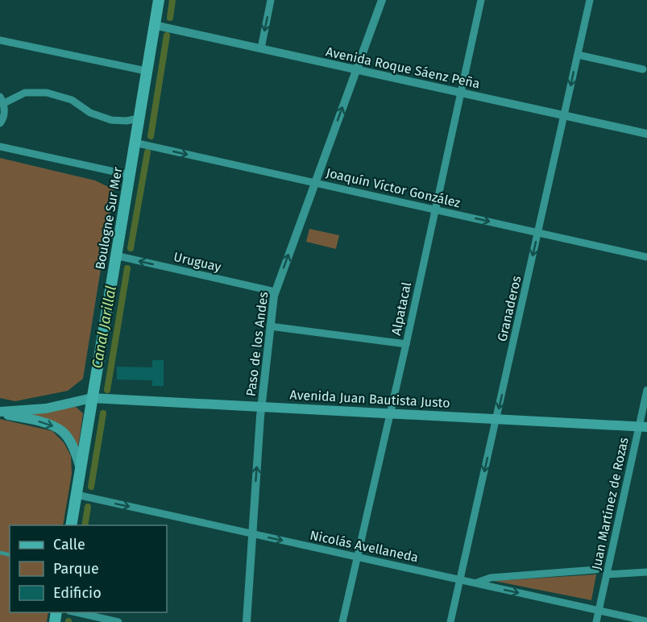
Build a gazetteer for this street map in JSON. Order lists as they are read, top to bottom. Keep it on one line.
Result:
{"streets":{"main road":["Boulogne Sur Mer","Avenida Juan Bautista Justo"],"street":["Avenida Roque Sáenz Peña","Joaquín Víctor González","Uruguay","Alpatacal","Granaderos","Paso de los Andes","Juan Martínez de Rozas","Nicolás Avellaneda"]},"crossings":[["Avenida Roque Sáenz Peña","Boulogne Sur Mer"],["Avenida Roque Sáenz Peña","Alpatacal"],["Avenida Roque Sáenz Peña","Granaderos"],["Avenida Roque Sáenz Peña","Paso de los Andes"],["Joaquín Víctor González","Boulogne Sur Mer"],["Joaquín Víctor González","Alpatacal"],["Joaquín Víctor González","Granaderos"],["Joaquín Víctor González","Paso de los Andes"],["Boulogne Sur Mer","Uruguay"],["Boulogne Sur Mer","Avenida Juan Bautista Justo"],["Boulogne Sur Mer","Nicolás Avellaneda"],["Uruguay","Paso de los Andes"],["Alpatacal","Avenida Juan Bautista Justo"],["Alpatacal","Nicolás Avellaneda"],["Granaderos","Avenida Juan Bautista Justo"],["Granaderos","Nicolás Avellaneda"],["Paso de los Andes","Avenida Juan Bautista Justo"],["Paso de los Andes","Nicolás Avellaneda"],["Avenida Juan Bautista Justo","Juan Martínez de Rozas"],["Juan Martínez de Rozas","Nicolás Avellaneda"]],"one_way":["Joaquín Víctor González","Uruguay","Granaderos","Paso de los Andes","Nicolás Avellaneda"],"water":["Canal Jarillal"],"legend":["Calle","Parque","Edificio"]}
